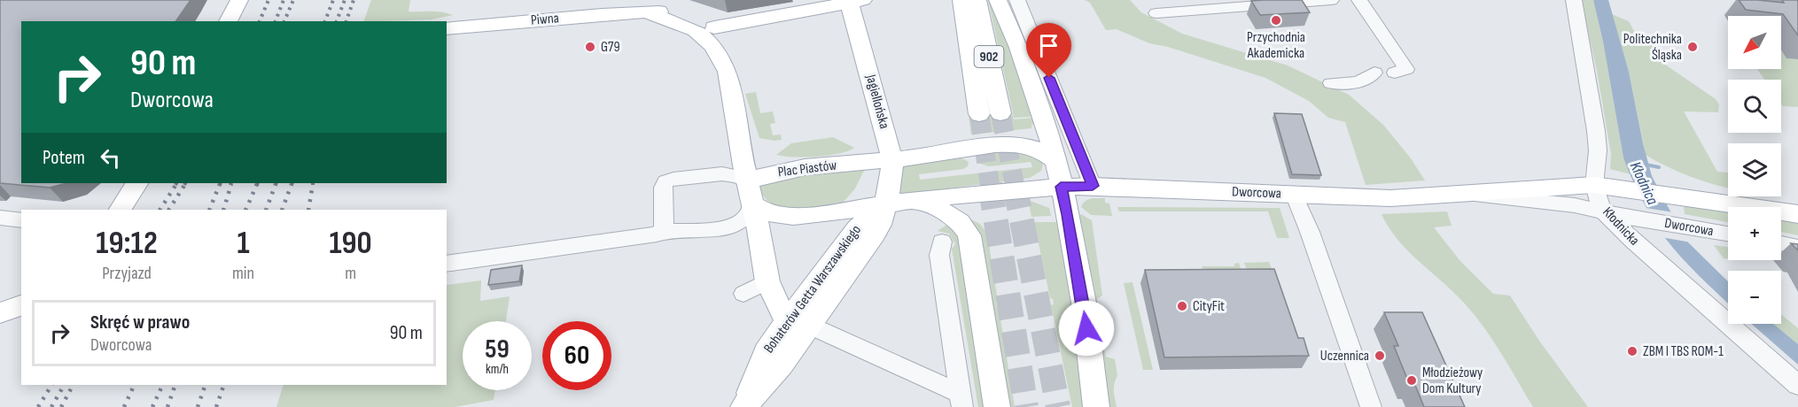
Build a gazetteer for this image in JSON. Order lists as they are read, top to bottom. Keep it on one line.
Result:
{"streets":{"main road":["Piwna","902","Jagiellońska","Plac Piastów","Dworcowa","Bohaterów Getta Warszawskiego"],"street":["Kłodnicka"]},"crossings":[["Piwna","Plac Piastów"],["Jagiellońska","Plac Piastów"],["Jagiellońska","Dworcowa"],["Jagiellońska","Bohaterów Getta Warszawskiego"],["Dworcowa","Kłodnicka"],["Dworcowa","Bohaterów Getta Warszawskiego"]],"water":["Kłodnica"],"places":["Przychodnia Akademicka","G79","Politechnika Śląska","CityFit","ZBM I TBS ROM-1","Uczennica","Młodzieżowy Dom Kultury"],"north":"bottom left","page":{"map_buttons":["+","−"],"turn":["90 m","Dworcowa"],"then":"Potem","eta":["19:12","Przyjazd","1","min","190","m"],"list":[{"name":"Skręć w prawo","note":"Dworcowa","value":"90 m"}],"speed":"59 km/h","limit":"60"}}
